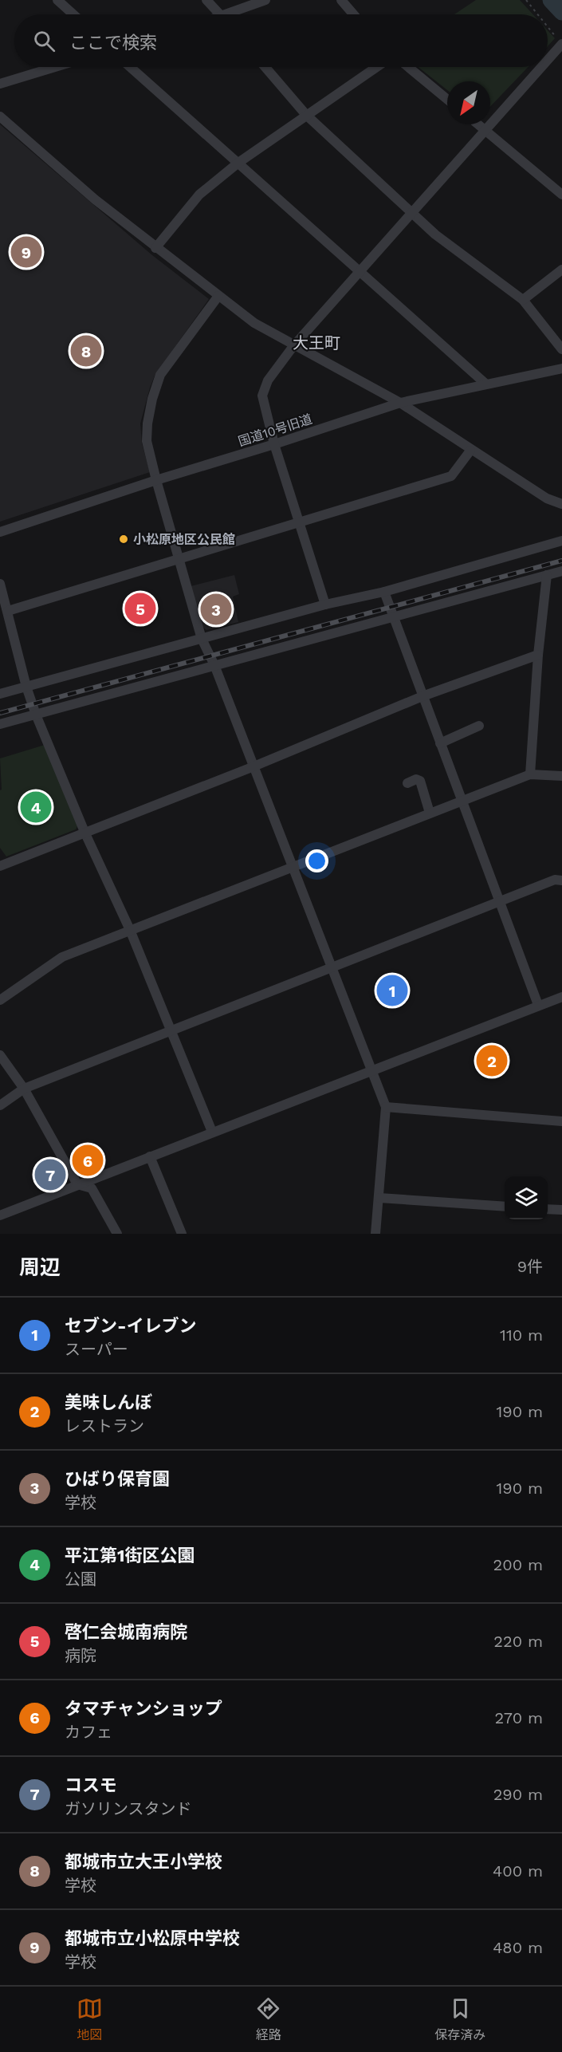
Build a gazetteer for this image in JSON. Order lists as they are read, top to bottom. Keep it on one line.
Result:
{"streets":{"street":["国道10号旧道"]},"districts":["大王町"],"places":["小松原地区公民館"],"north":"bottom left","page":{"search":"ここで検索","pins":["9","8","5","3","4","1","2","6","7"],"heading":["周辺","9件"],"list":[{"mark":"1","name":"セブン-イレブン","note":"スーパー","value":"110 m"},{"mark":"2","name":"美味しんぼ","note":"レストラン","value":"190 m"},{"mark":"3","name":"ひばり保育園","note":"学校","value":"190 m"},{"mark":"4","name":"平江第1街区公園","note":"公園","value":"200 m"},{"mark":"5","name":"啓仁会城南病院","note":"病院","value":"220 m"},{"mark":"6","name":"タマチャンショップ","note":"カフェ","value":"270 m"},{"mark":"7","name":"コスモ","note":"ガソリンスタンド","value":"290 m"},{"mark":"8","name":"都城市立大王小学校","note":"学校","value":"400 m"},{"mark":"9","name":"都城市立小松原中学校","note":"学校","value":"480 m"}],"nav":["地図","経路","保存済み"]}}
